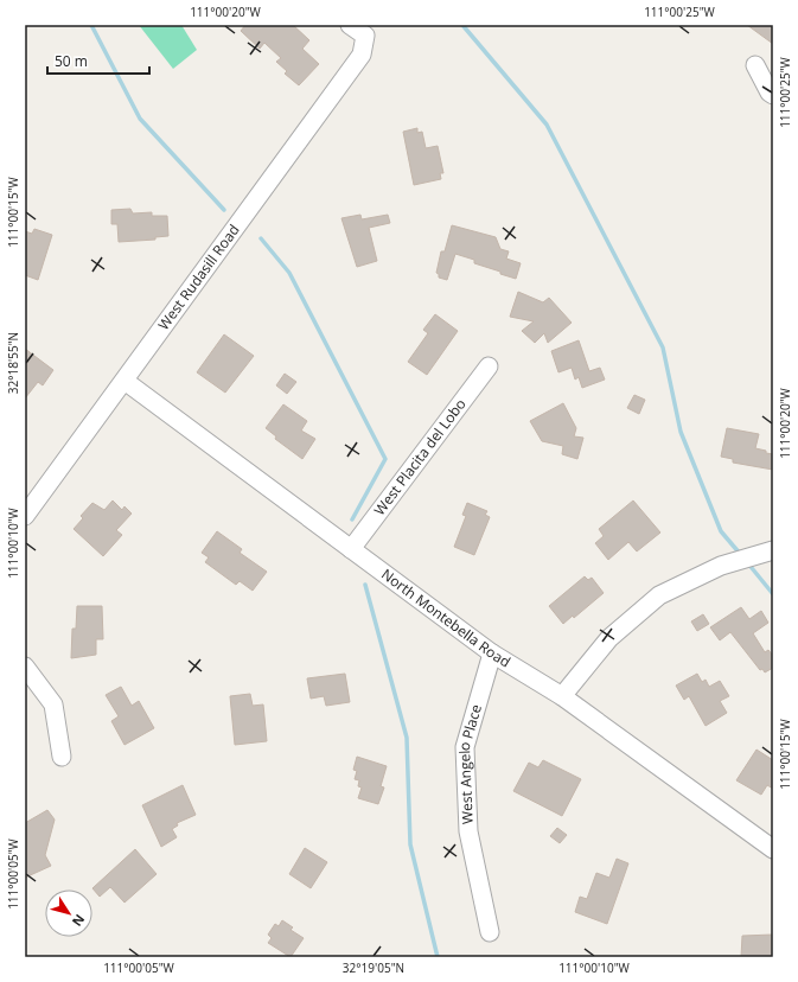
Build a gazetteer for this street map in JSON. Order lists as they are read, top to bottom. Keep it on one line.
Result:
{"streets":{"street":["West Rudasill Road","West Placita del Lobo","North Montebella Road","West Angelo Place"]},"crossings":[["West Rudasill Road","North Montebella Road"],["West Placita del Lobo","North Montebella Road"],["North Montebella Road","West Angelo Place"]],"scale_bar":"50 m","north":"bottom right","coordinates":["111°00'20\"W","111°00'25\"W","111°00'15\"W","32°18'55\"N","111°00'10\"W","111°00'05\"W","32°19'05\"N"]}
